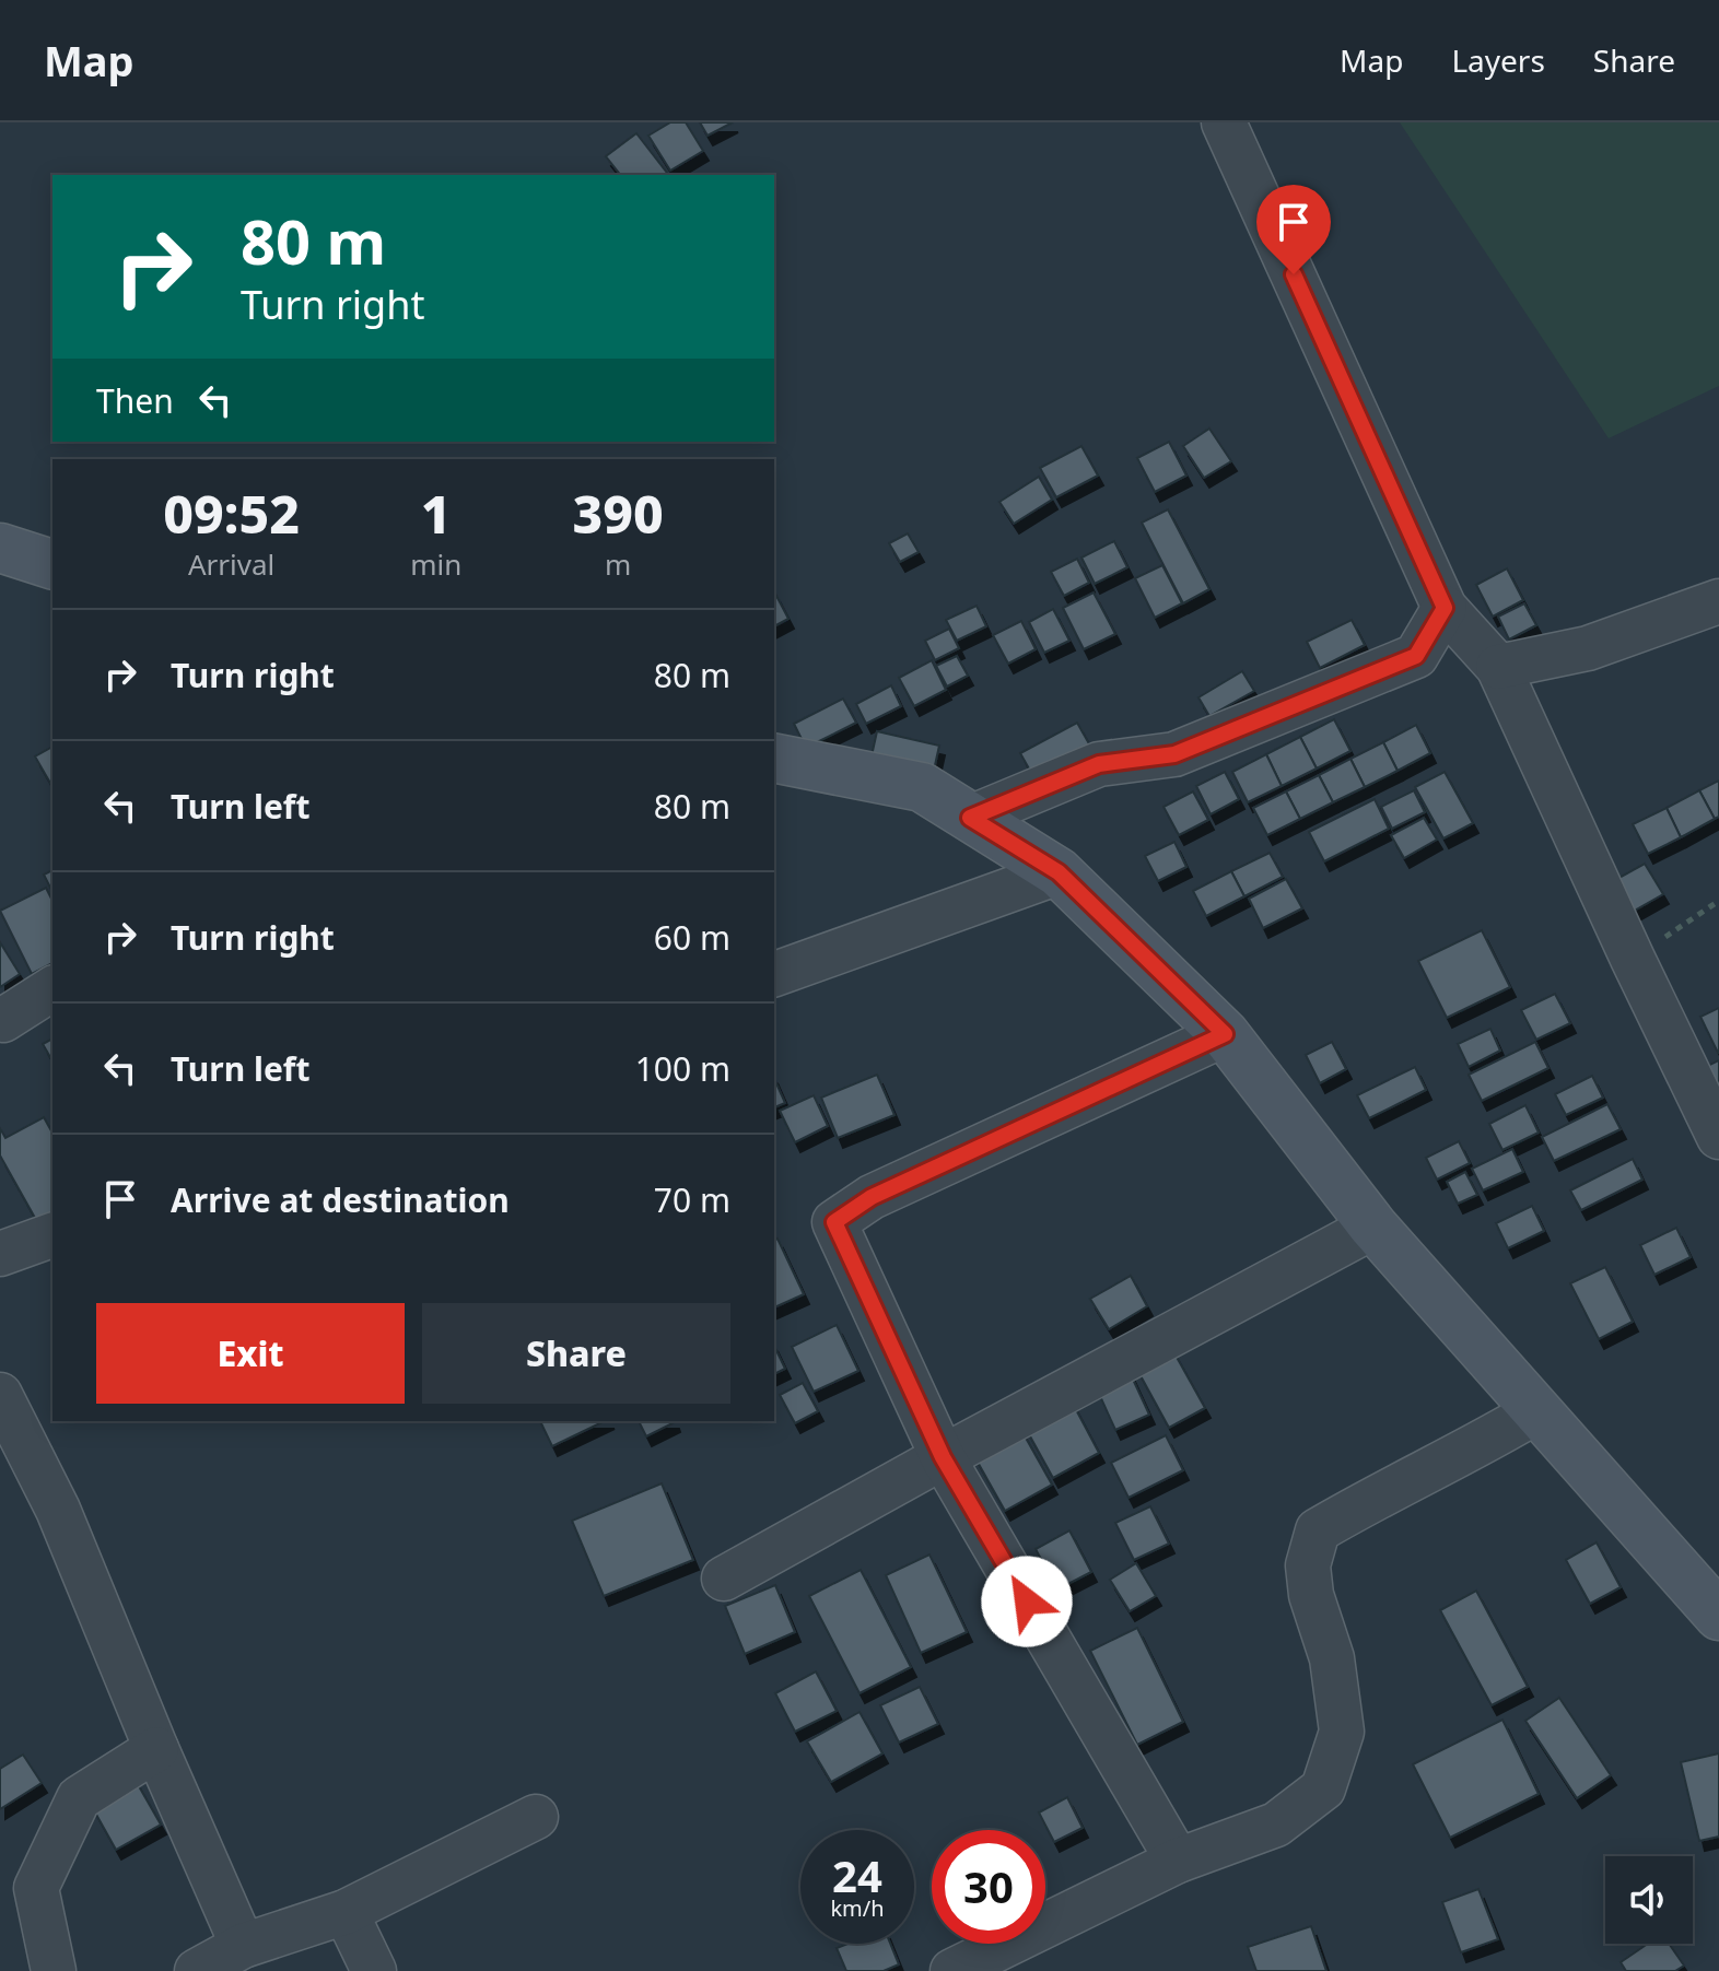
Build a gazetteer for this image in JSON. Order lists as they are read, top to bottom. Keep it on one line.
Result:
{"page":{"header":"Map","nav":["Map","Layers","Share"],"turn":["80 m","Turn right"],"then":"Then","eta":["09:52","Arrival","1","min","390","m"],"list":[{"name":"Turn right","value":"80 m"},{"name":"Turn left","value":"80 m"},{"name":"Turn right","value":"60 m"},{"name":"Turn left","value":"100 m"},{"name":"Arrive at destination","value":"70 m"}],"buttons":["Exit","Share"],"speed":"24 km/h","limit":"30"}}
